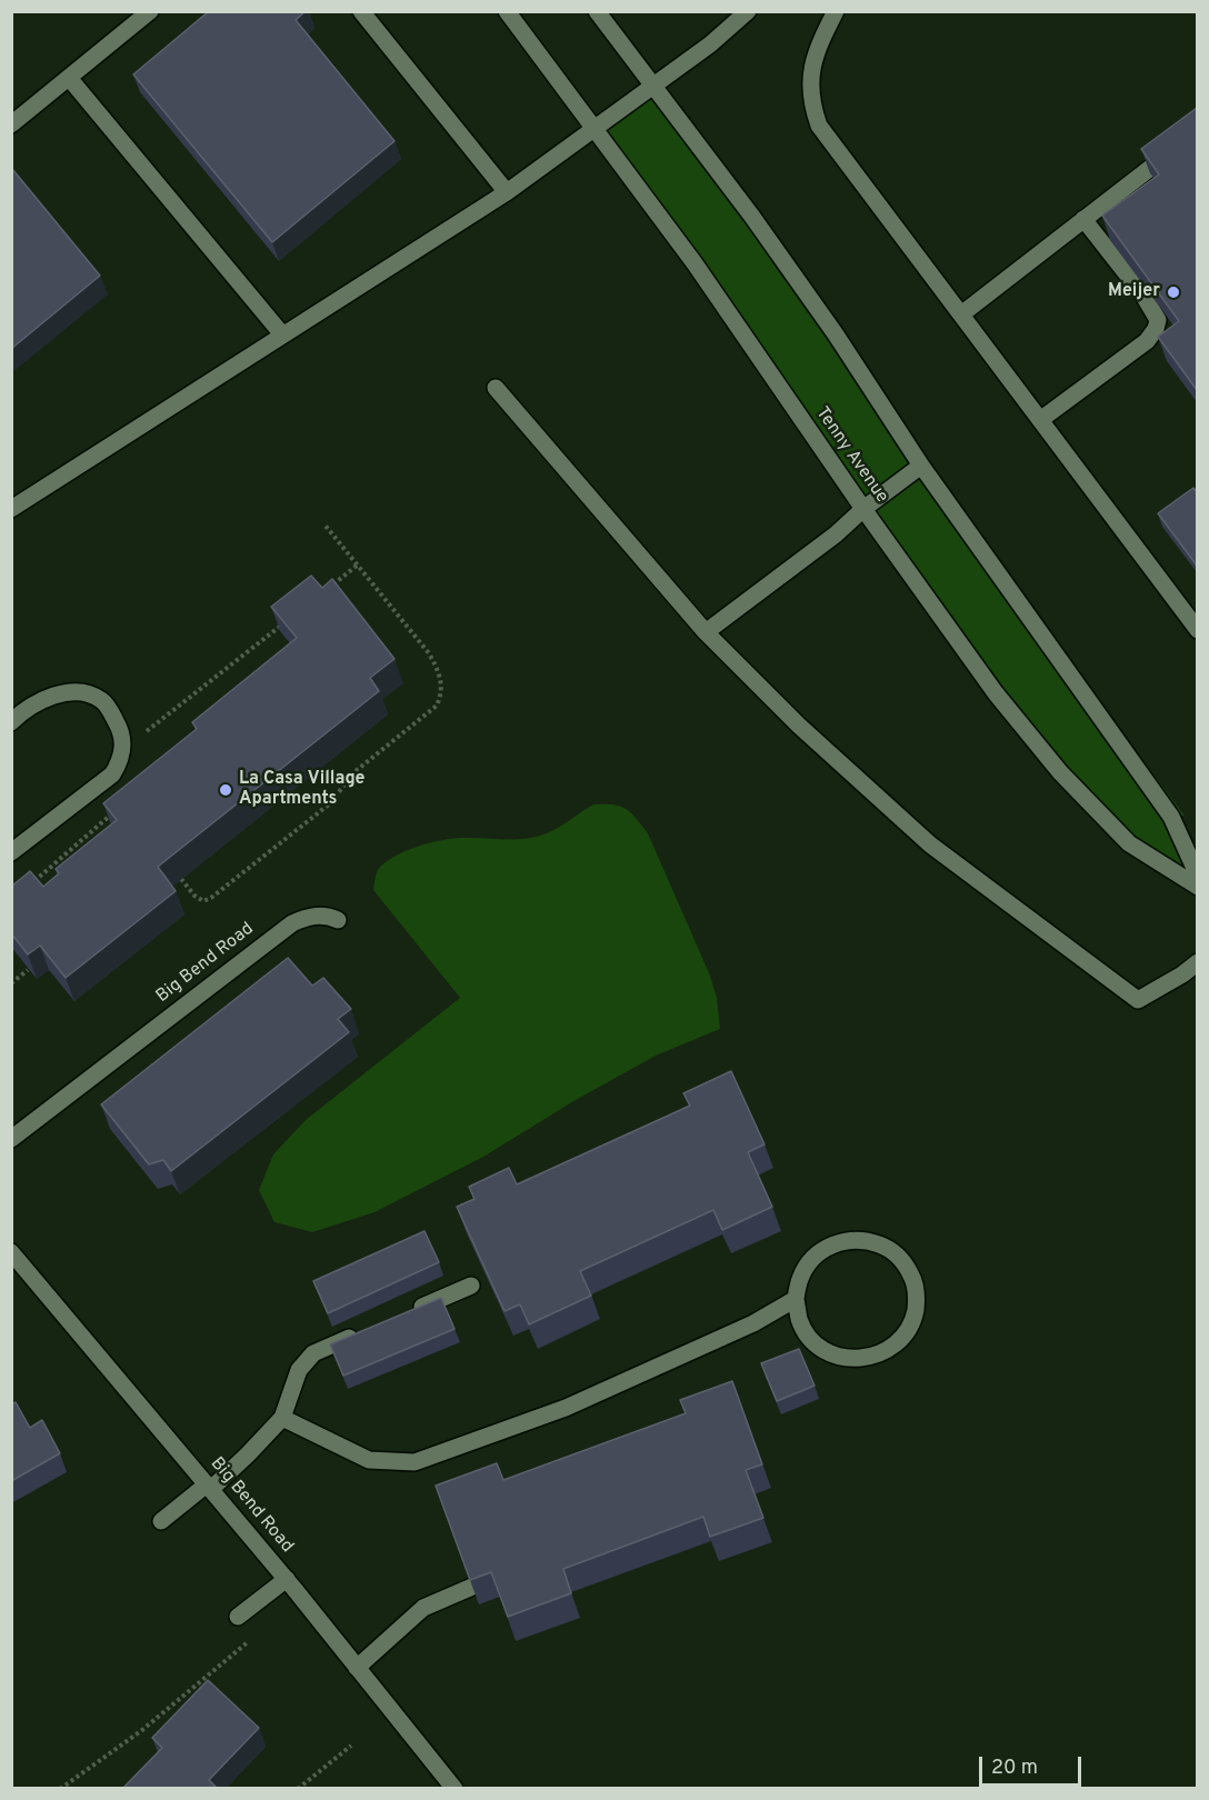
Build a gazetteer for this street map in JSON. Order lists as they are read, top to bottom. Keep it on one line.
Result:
{"streets":{"street":["Tenny Avenue","Big Bend Road"]},"places":["Meijer","La Casa Village Apartments"],"scale_bar":"20 m"}
